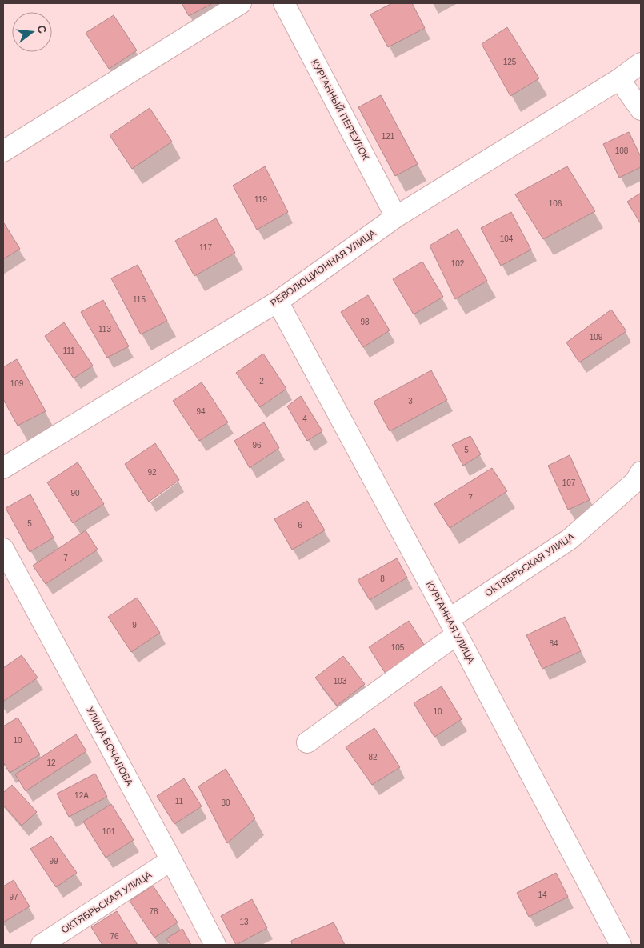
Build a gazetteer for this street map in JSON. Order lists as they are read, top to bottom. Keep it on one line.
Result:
{"streets":{"street":["КУРГАННЫЙ ПЕРЕУЛОК","РЕВОЛЮЦИОННАЯ УЛИЦА","ОКТЯБРЬСКАЯ УЛИЦА","КУРГАННАЯ УЛИЦА","УЛИЦА БОЧАЛОВА"]},"crossings":[["КУРГАННЫЙ ПЕРЕУЛОК","РЕВОЛЮЦИОННАЯ УЛИЦА"],["РЕВОЛЮЦИОННАЯ УЛИЦА","КУРГАННАЯ УЛИЦА"],["ОКТЯБРЬСКАЯ УЛИЦА","КУРГАННАЯ УЛИЦА"],["ОКТЯБРЬСКАЯ УЛИЦА","УЛИЦА БОЧАЛОВА"]],"house_numbers":["125","121","108","119","106","104","117","102","115","98","113","109","111","2","109","3","94","4","96","5","92","107","90","7","5","6","7","8","9","84","105","103","10","10","82","12","12А","11","80","101","99","14","97","78","13","76"],"north":"right"}
